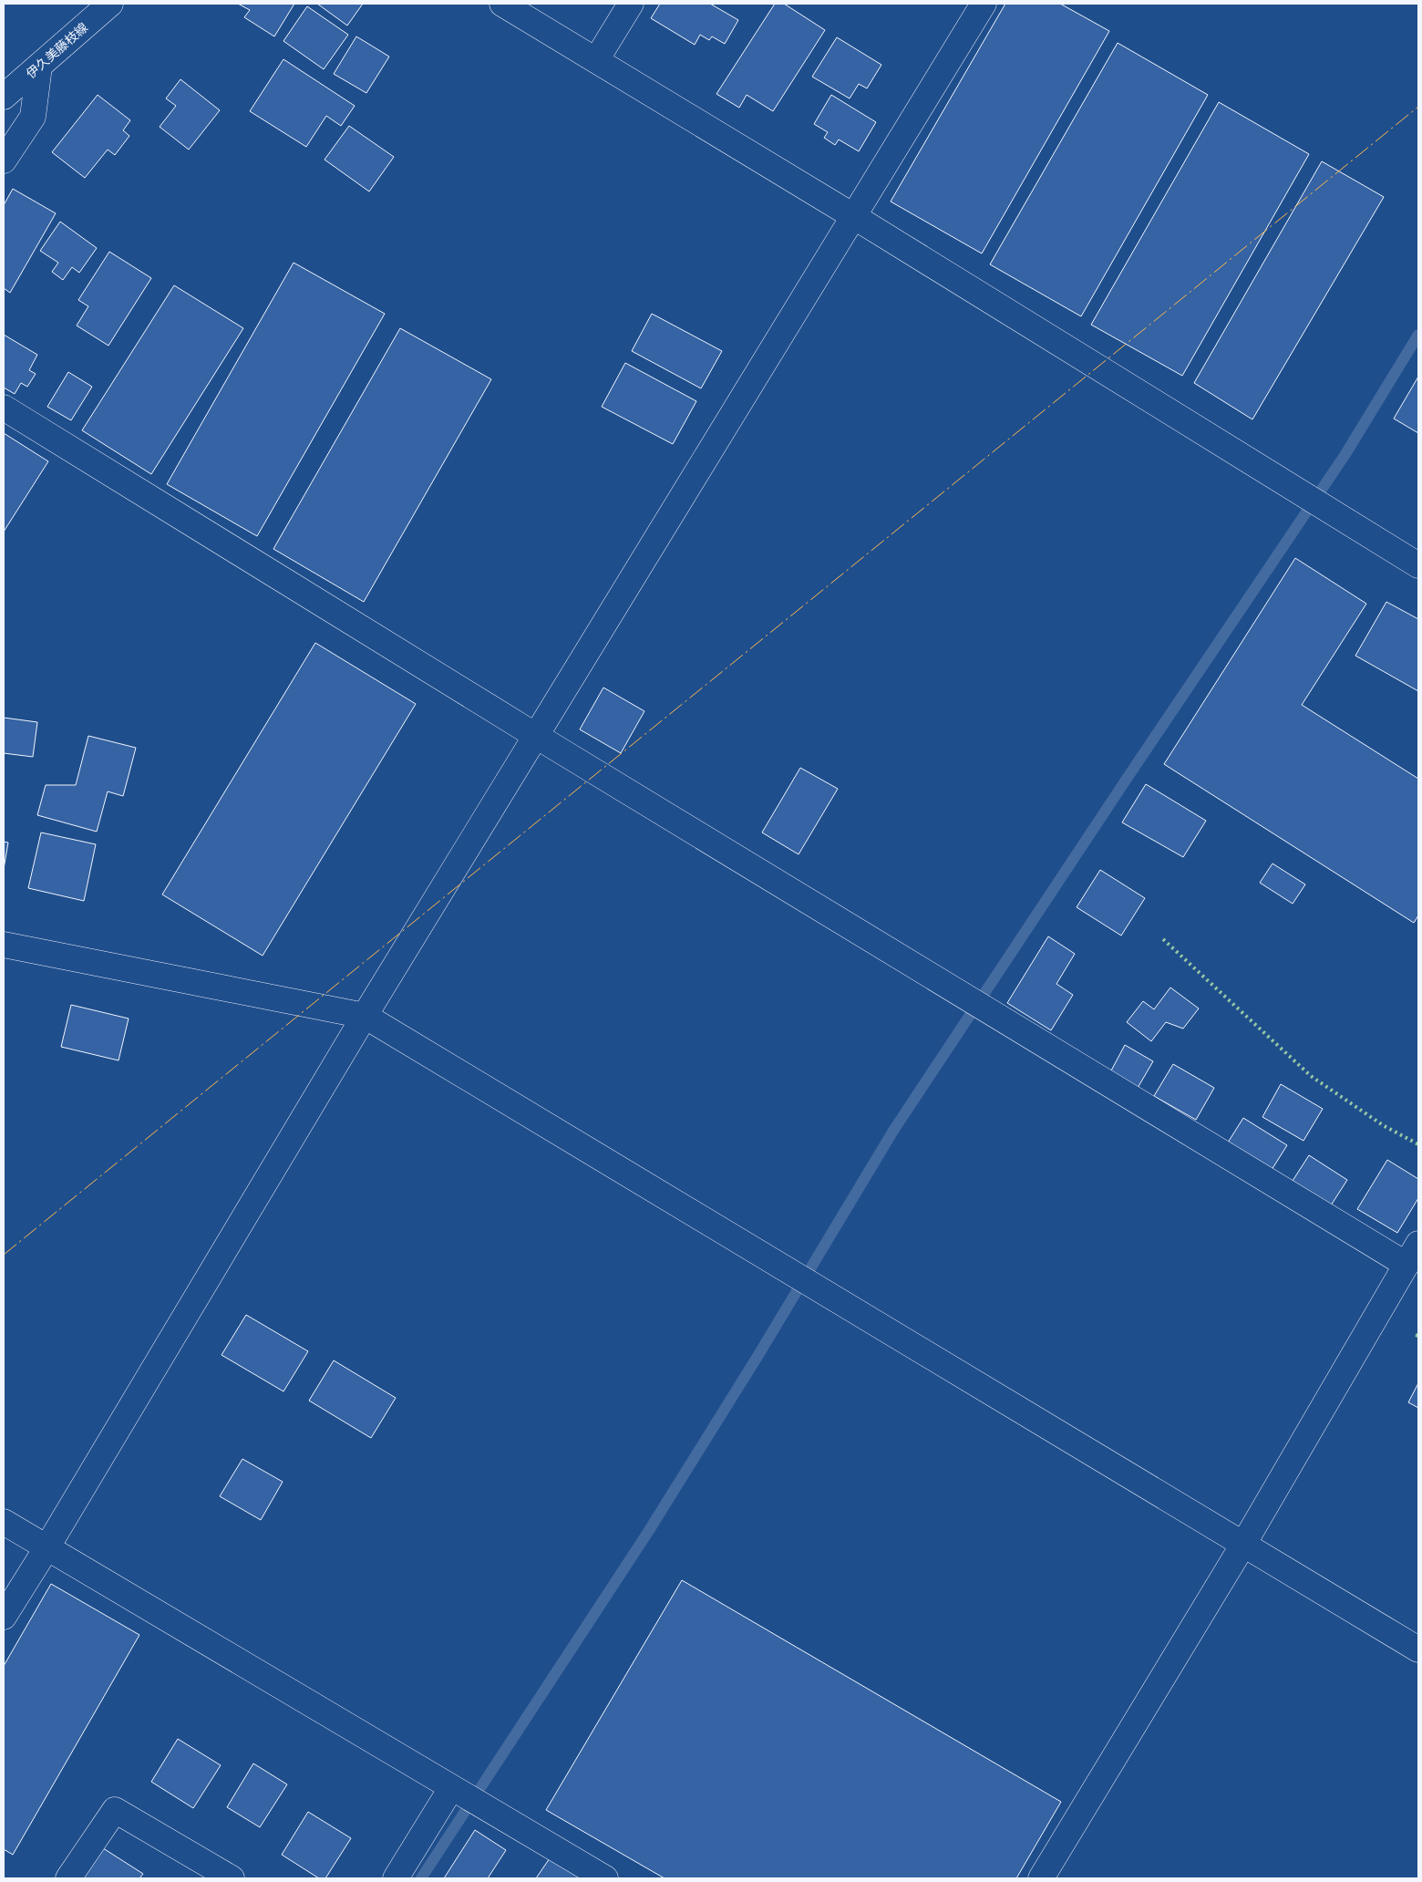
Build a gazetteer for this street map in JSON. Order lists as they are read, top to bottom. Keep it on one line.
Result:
{"streets":{"street":["伊久美藤枝線"]}}
